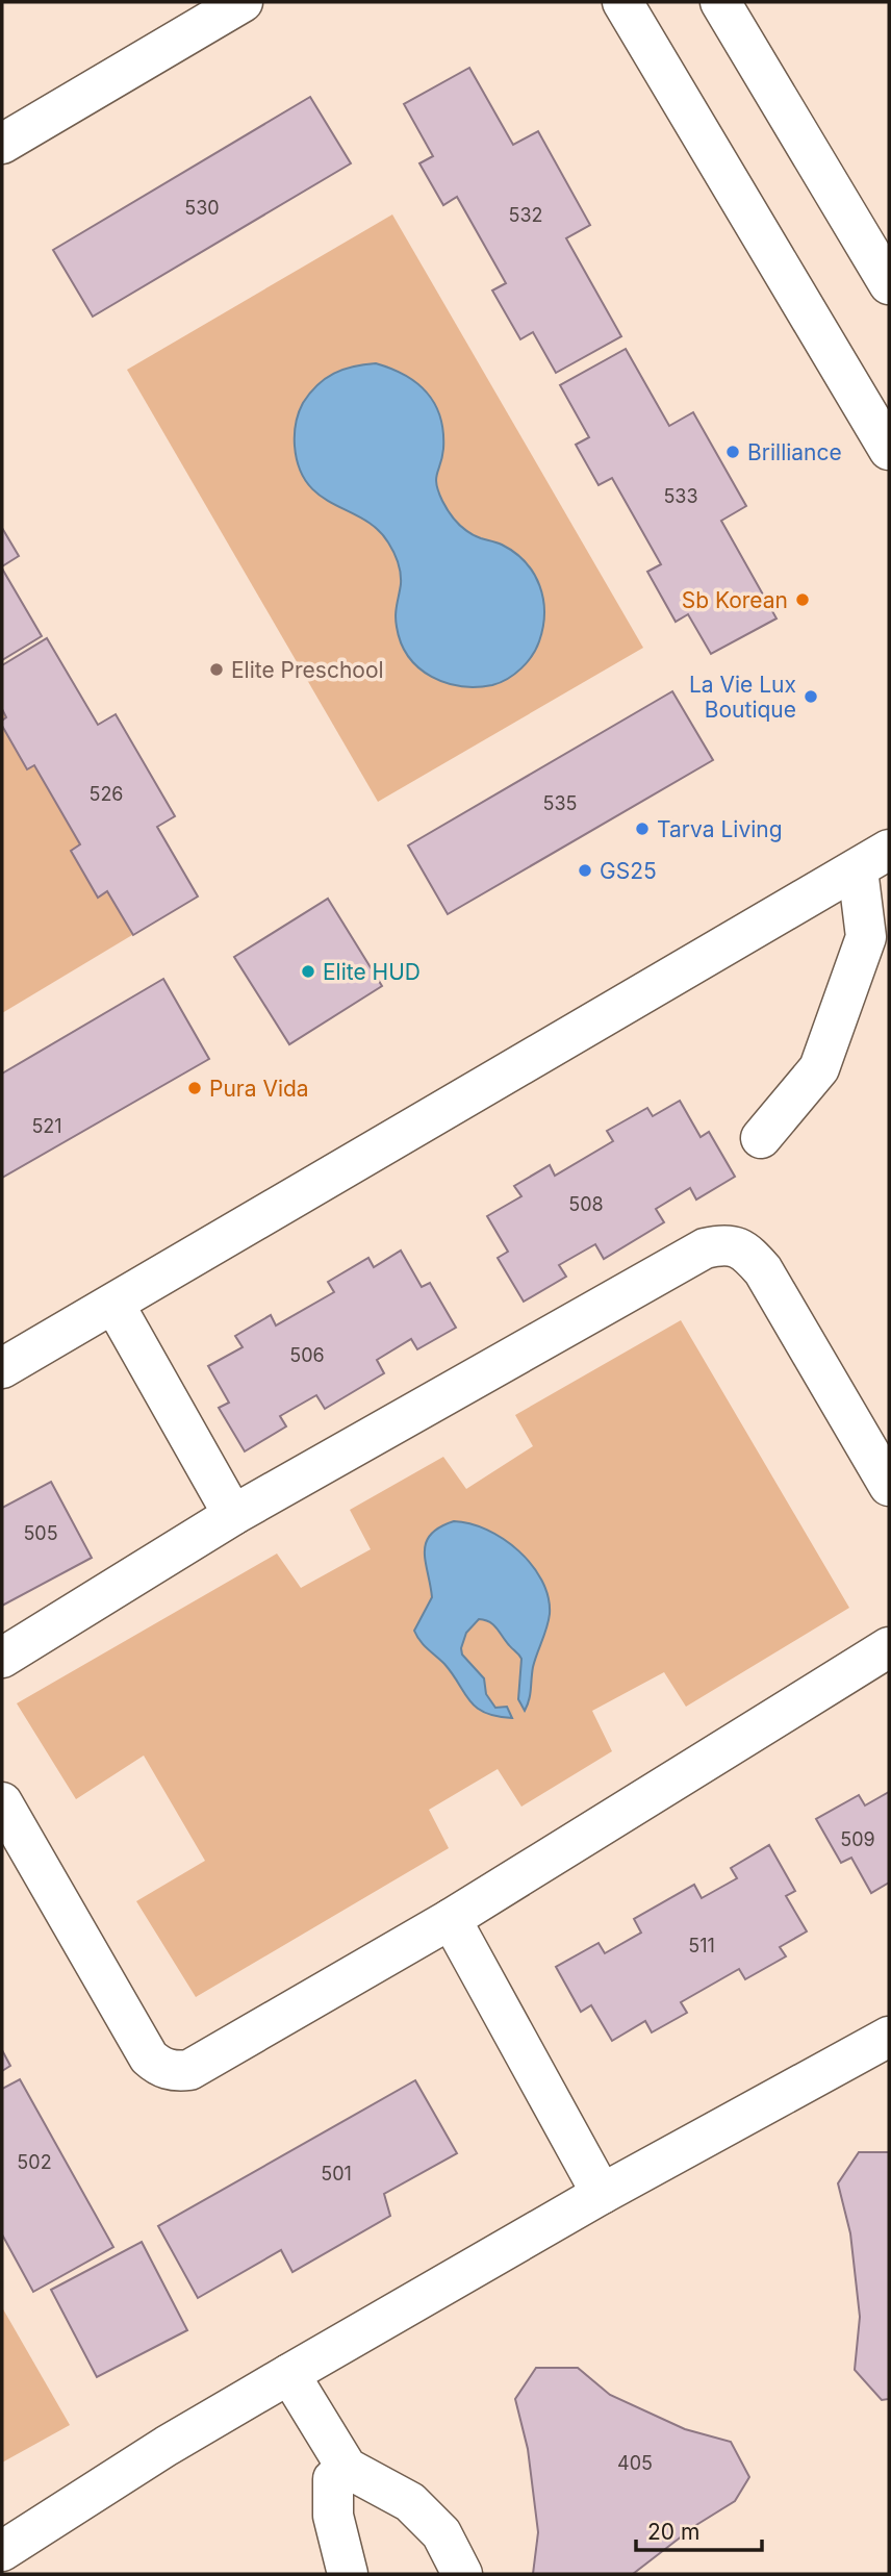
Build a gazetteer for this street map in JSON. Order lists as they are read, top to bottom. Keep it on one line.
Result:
{"places":["Brilliance","Sb Korean","Elite Preschool","La Vie Lux Boutique","Tarva Living","GS25","Elite HUD","Pura Vida"],"house_numbers":["530","532","533","526","535","521","508","506","505","509","511","502","501","405"],"scale_bar":"20 m"}
